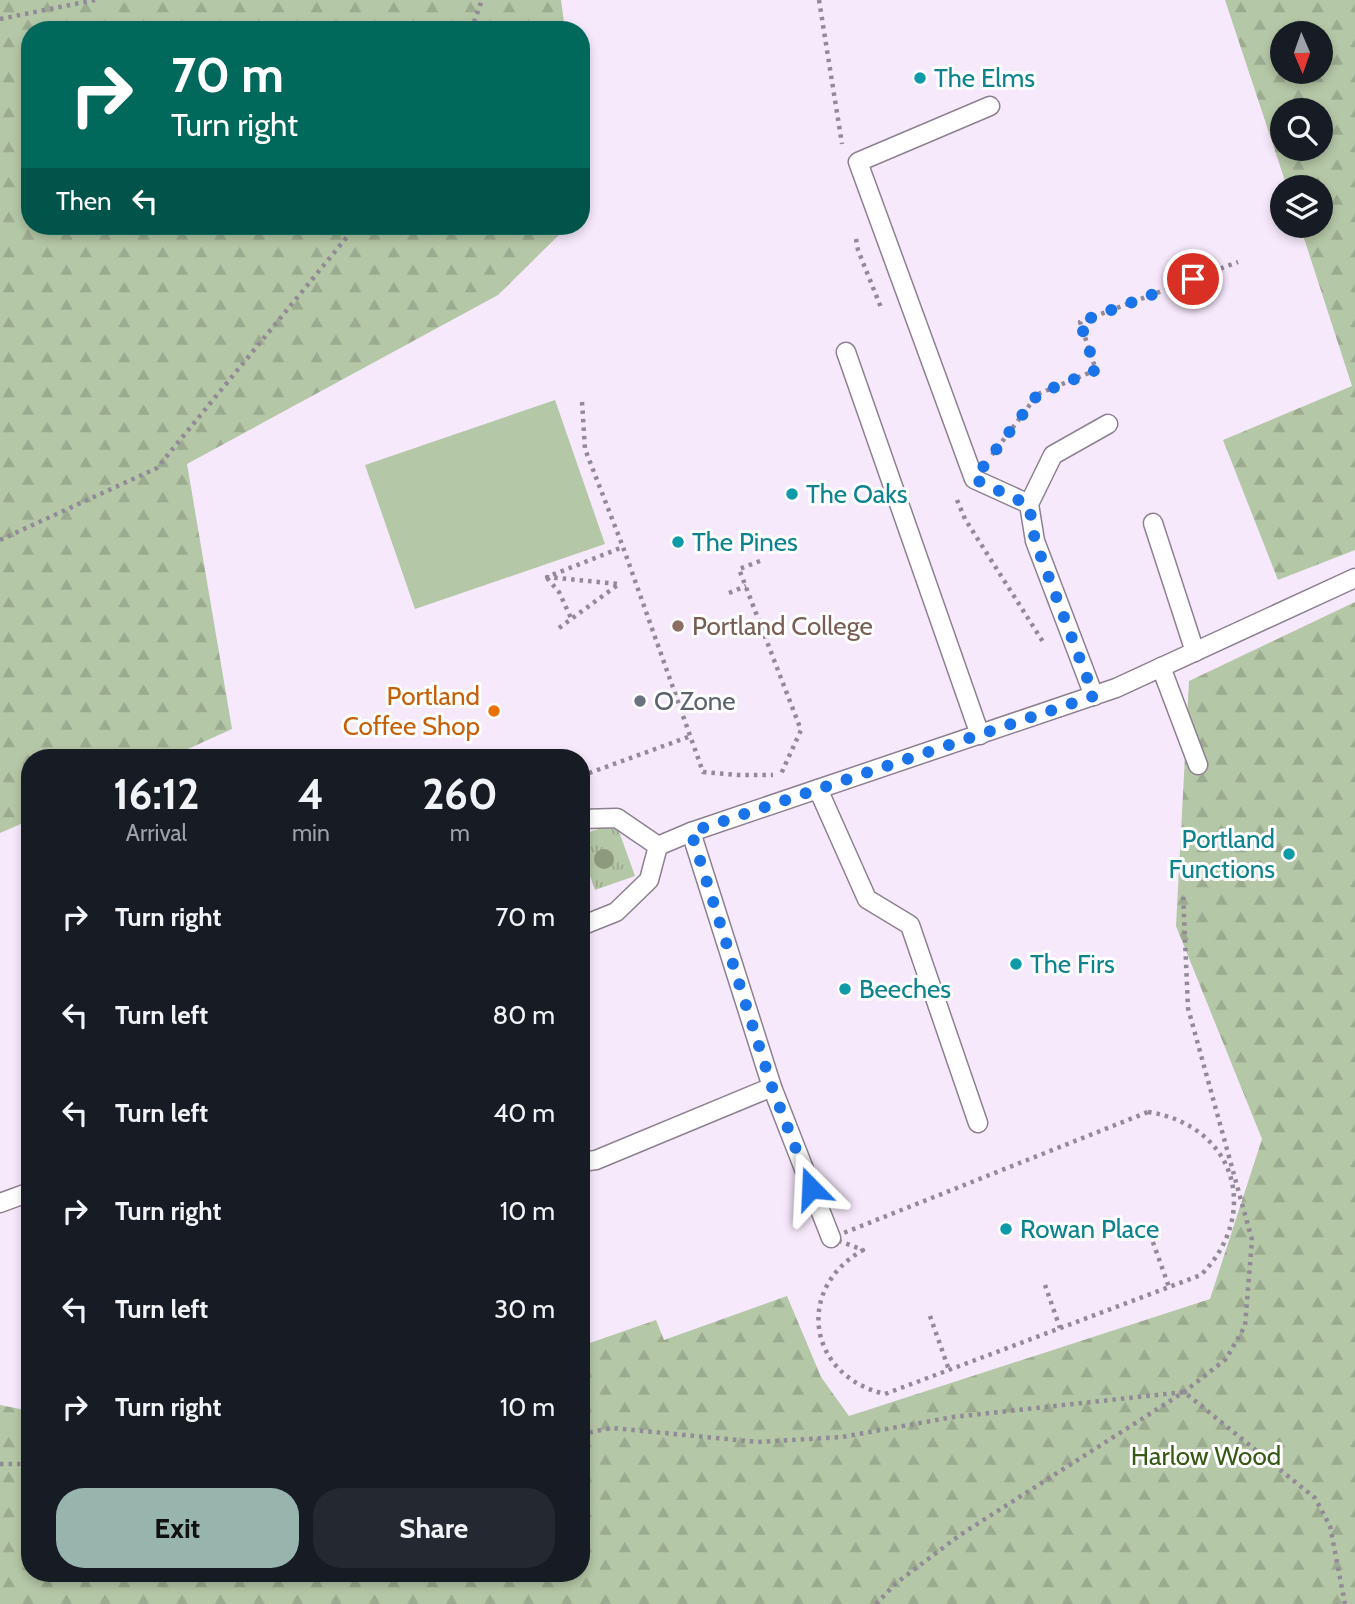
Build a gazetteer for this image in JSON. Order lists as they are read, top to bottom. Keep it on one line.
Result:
{"parks":["Harlow Wood"],"places":["The Elms","The Oaks","The Pines","Portland College","O Zone","Portland Coffee Shop","Portland Functions","The Firs","Beeches","Rowan Place"],"north":"bottom","page":{"turn":["70 m","Turn right"],"then":"Then","eta":["16:12","Arrival","4","min","260","m"],"list":[{"name":"Turn right","value":"70 m"},{"name":"Turn left","value":"80 m"},{"name":"Turn left","value":"40 m"},{"name":"Turn right","value":"10 m"},{"name":"Turn left","value":"30 m"},{"name":"Turn right","value":"10 m"}],"buttons":["Exit","Share"]}}
